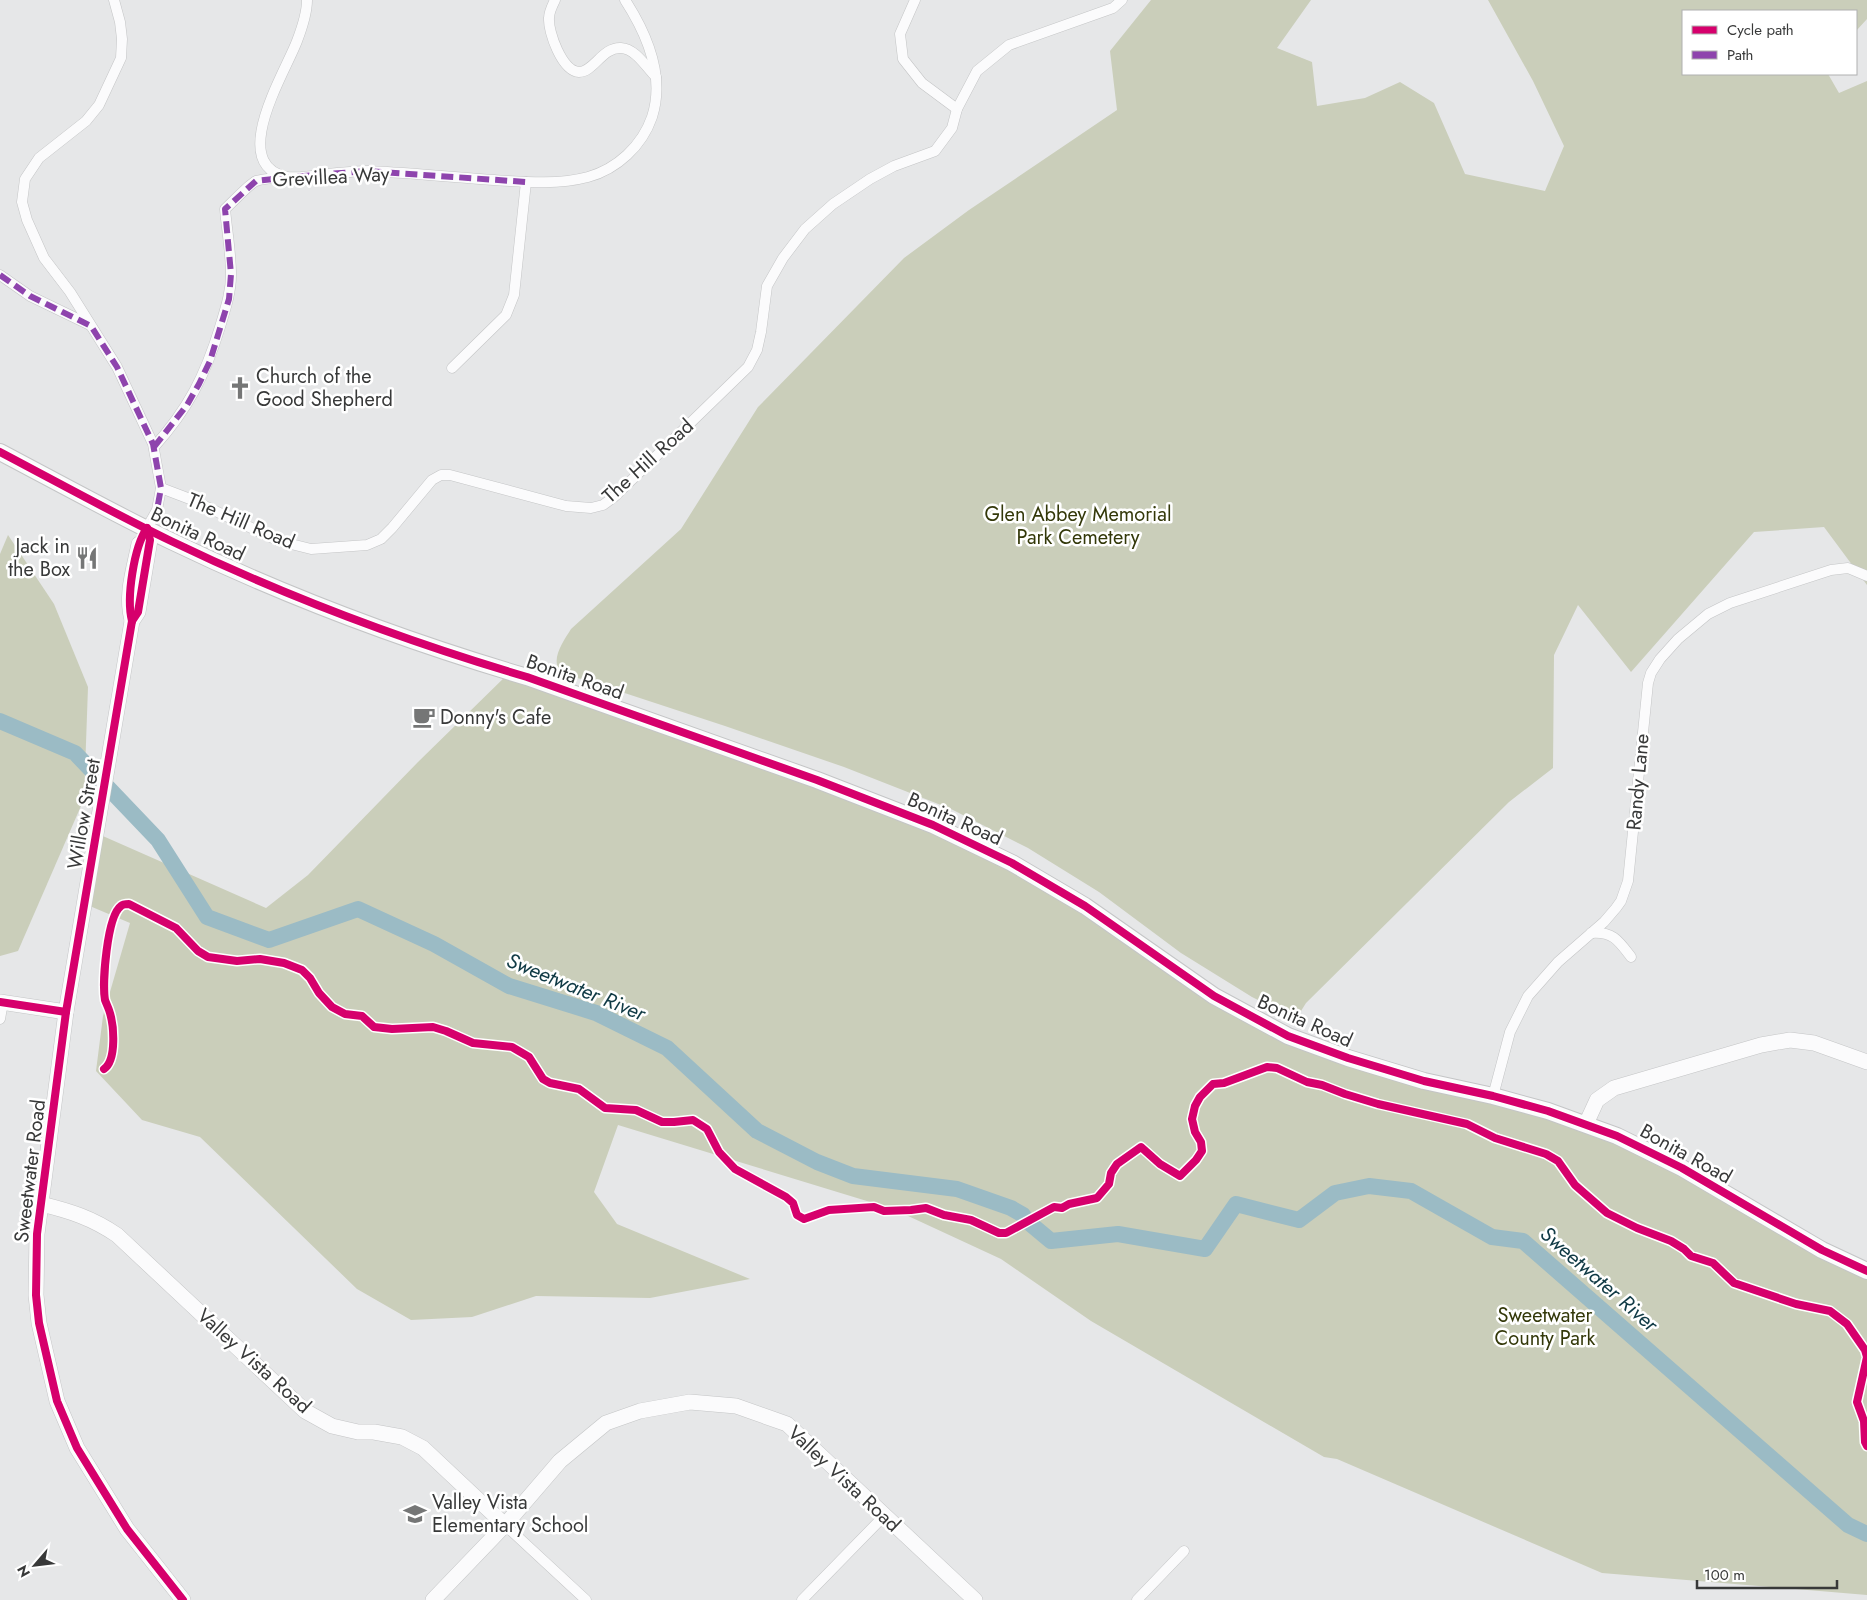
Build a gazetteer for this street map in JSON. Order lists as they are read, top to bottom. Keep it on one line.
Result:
{"streets":{"main road":["Bonita Road"],"street":["Grevillea Way","The Hill Road","Randy Lane","Willow Street","Sweetwater Road","Valley Vista Road"]},"crossings":[["Bonita Road","Randy Lane"],["Bonita Road","Willow Street"],["Willow Street","Sweetwater Road"],["Sweetwater Road","Valley Vista Road"]],"water":["Sweetwater River"],"parks":["Glen Abbey Memorial Park Cemetery","Sweetwater County Park"],"places":{"church":["Church of the Good Shepherd"],"restaurant":["Jack in the Box"],"cafe":["Donny's Cafe"],"school or university":["Valley Vista Elementary School"]},"legend":["Cycle path","Path"],"scale_bar":"100 m","north":"bottom left"}
